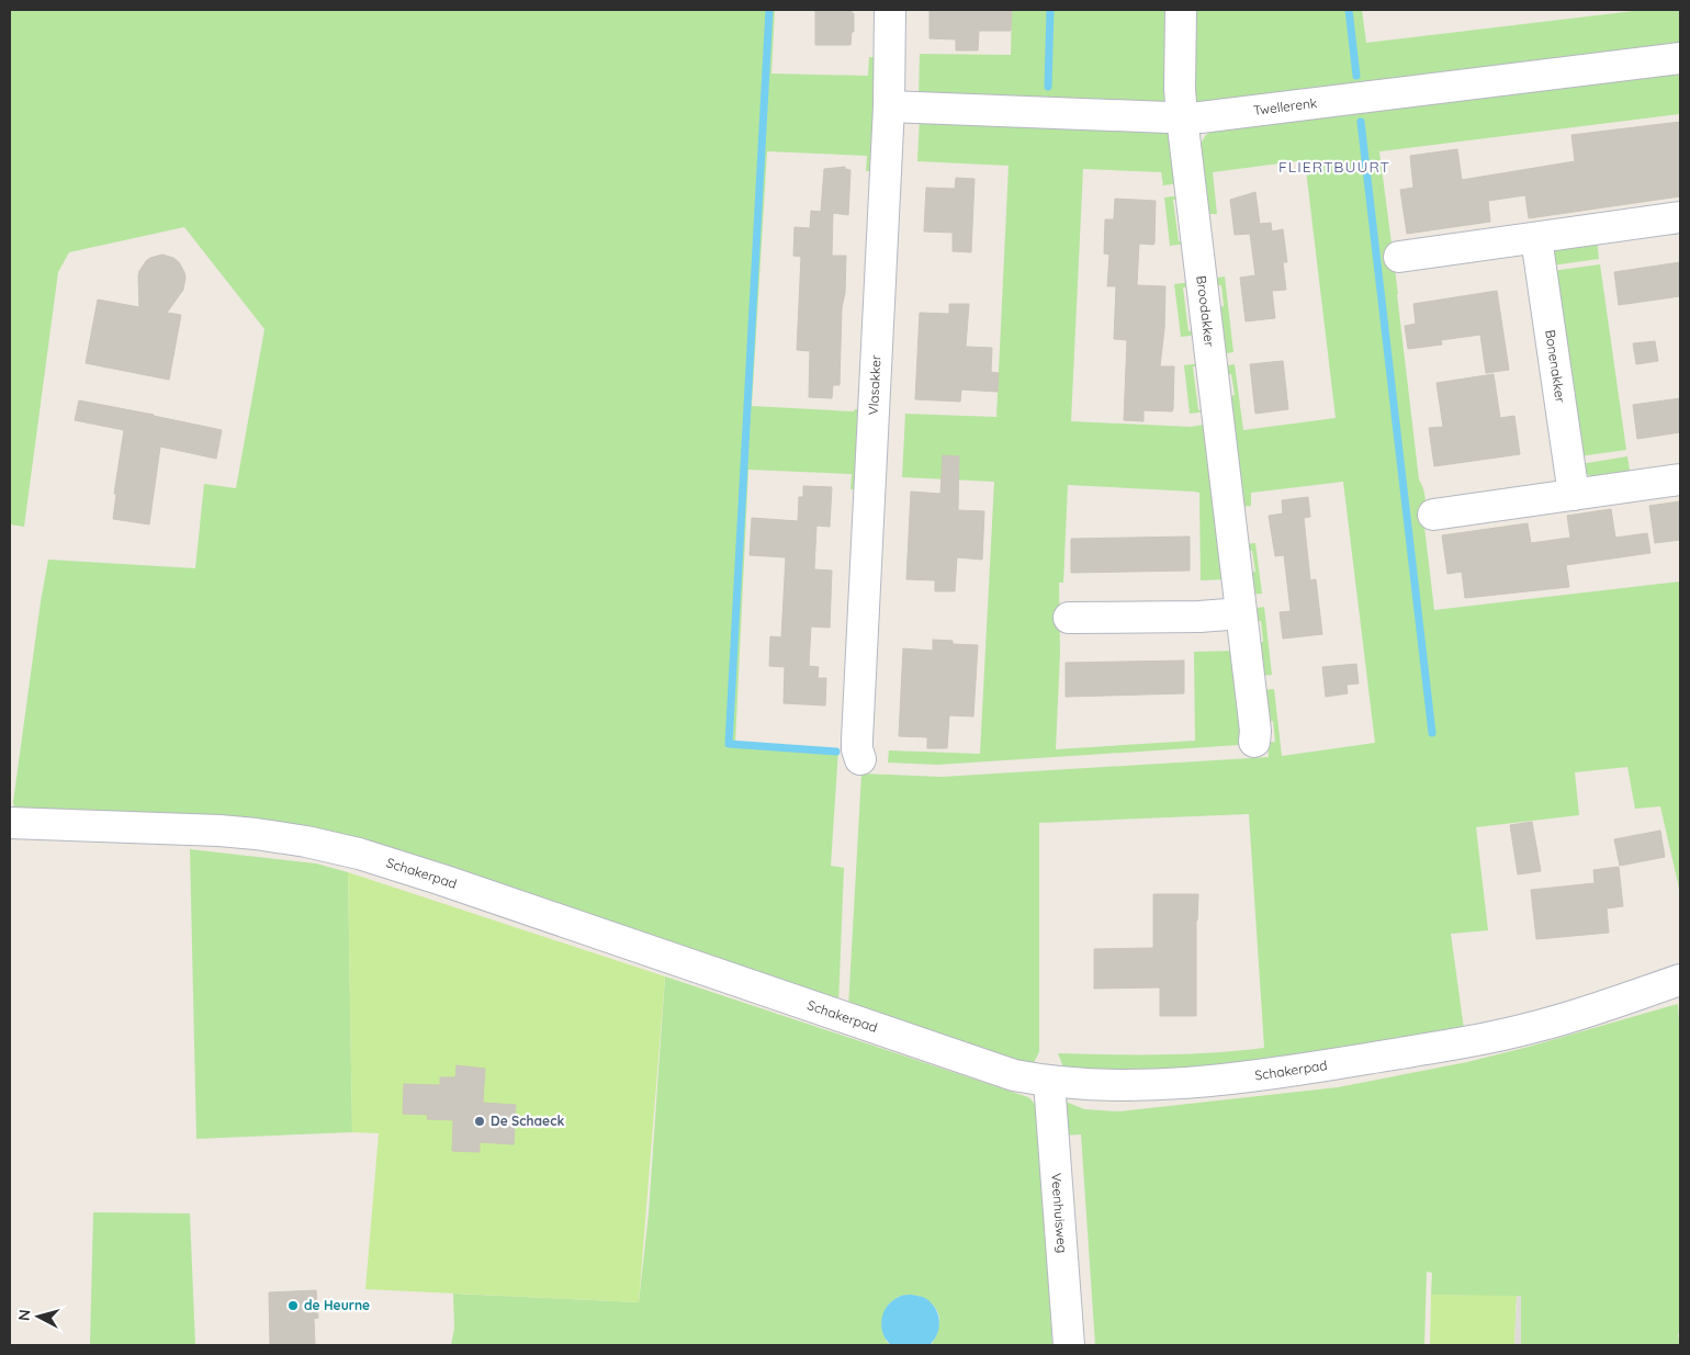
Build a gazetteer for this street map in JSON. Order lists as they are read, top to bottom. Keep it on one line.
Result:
{"streets":{"street":["Twellerenk","Broodakker","Bonenakker","Vlasakker","Schakerpad","Veenhuisweg"]},"crossings":[["Twellerenk","Broodakker"],["Twellerenk","Vlasakker"],["Schakerpad","Veenhuisweg"]],"districts":["FLIERTBUURT"],"places":["De Schaeck","de Heurne"],"north":"left"}
